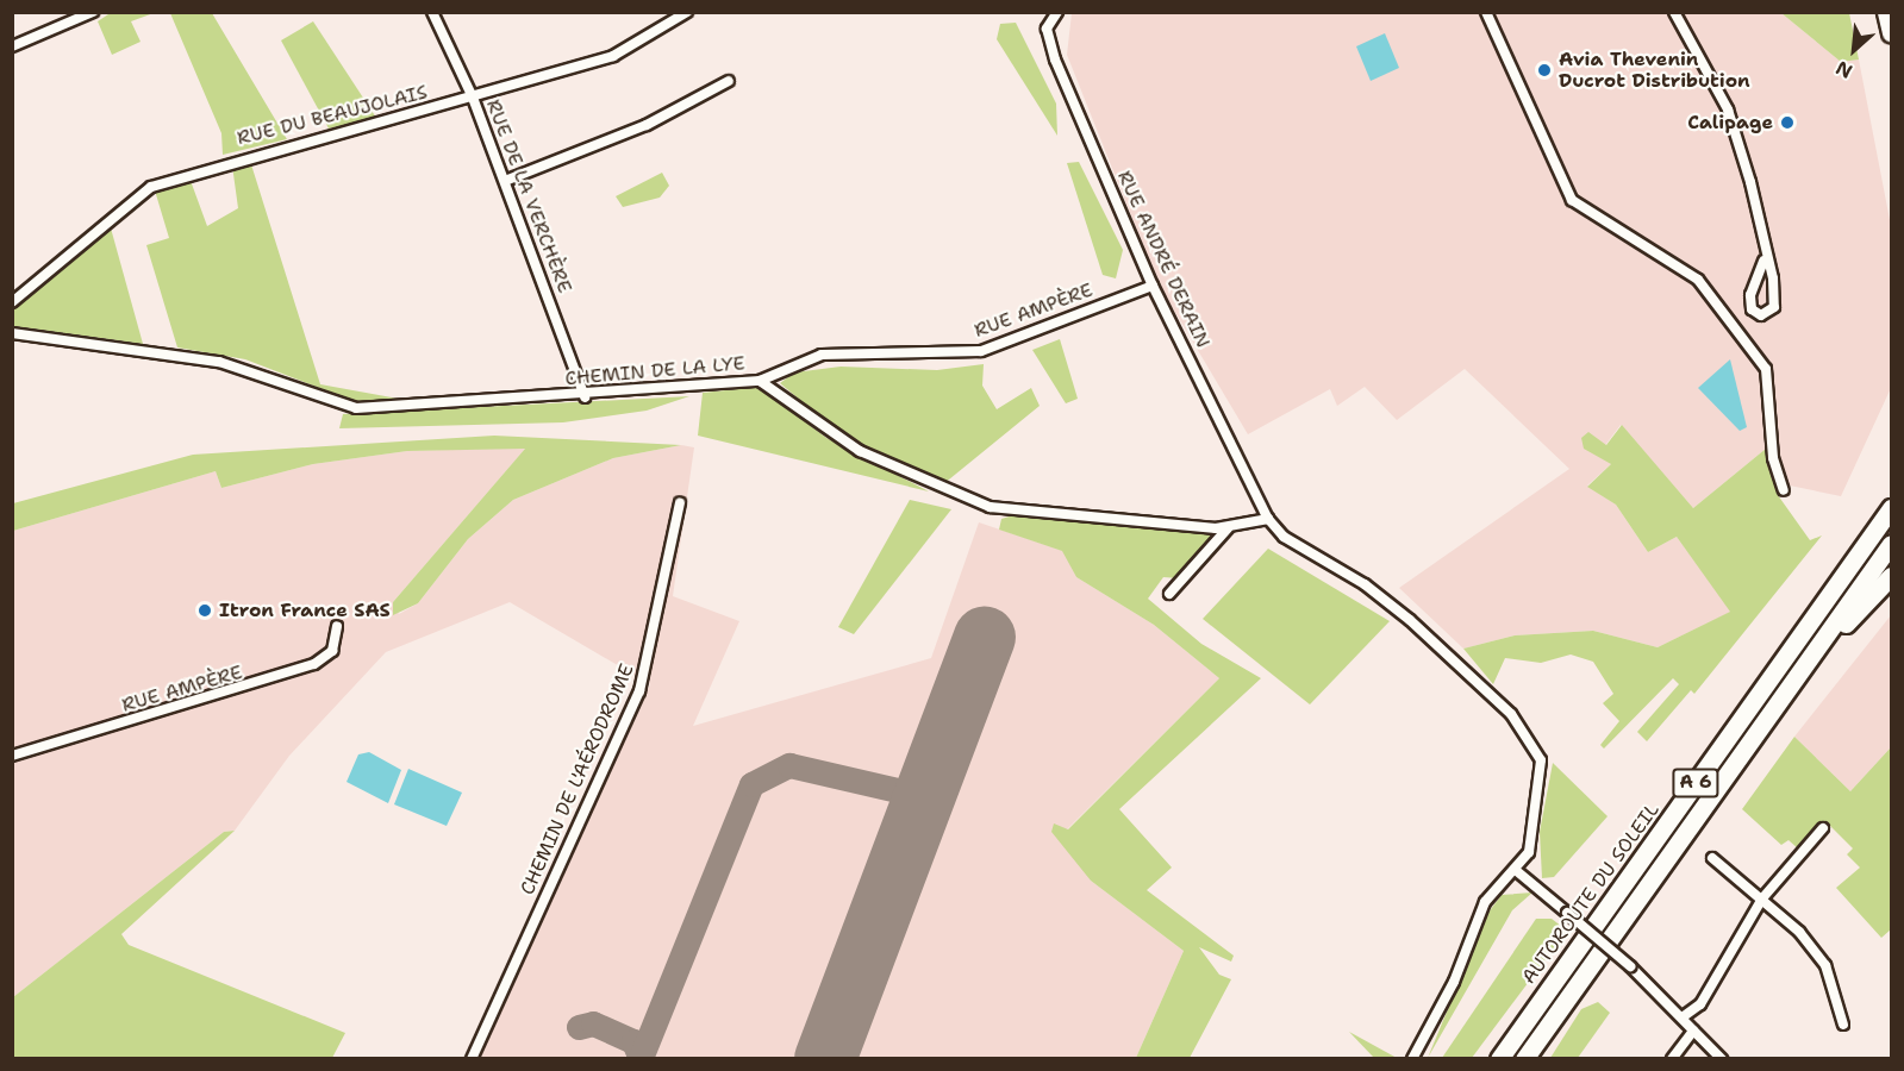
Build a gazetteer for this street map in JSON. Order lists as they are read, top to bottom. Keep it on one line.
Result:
{"streets":{"highway":["A 6","AUTOROUTE DU SOLEIL"],"street":["RUE DU BEAUJOLAIS","RUE DE LA VERCHÈRE","RUE ANDRÉ DERAIN","RUE AMPÈRE","CHEMIN DE LA LYE","CHEMIN DE L'AÉRODROME"]},"crossings":[["RUE DU BEAUJOLAIS","RUE DE LA VERCHÈRE"],["RUE DE LA VERCHÈRE","CHEMIN DE LA LYE"],["RUE ANDRÉ DERAIN","RUE AMPÈRE"],["RUE ANDRÉ DERAIN","CHEMIN DE LA LYE"],["RUE AMPÈRE","CHEMIN DE LA LYE"]],"places":["Avia Thevenin Ducrot Distribution","Calipage","Itron France SAS"],"north":"bottom left"}
